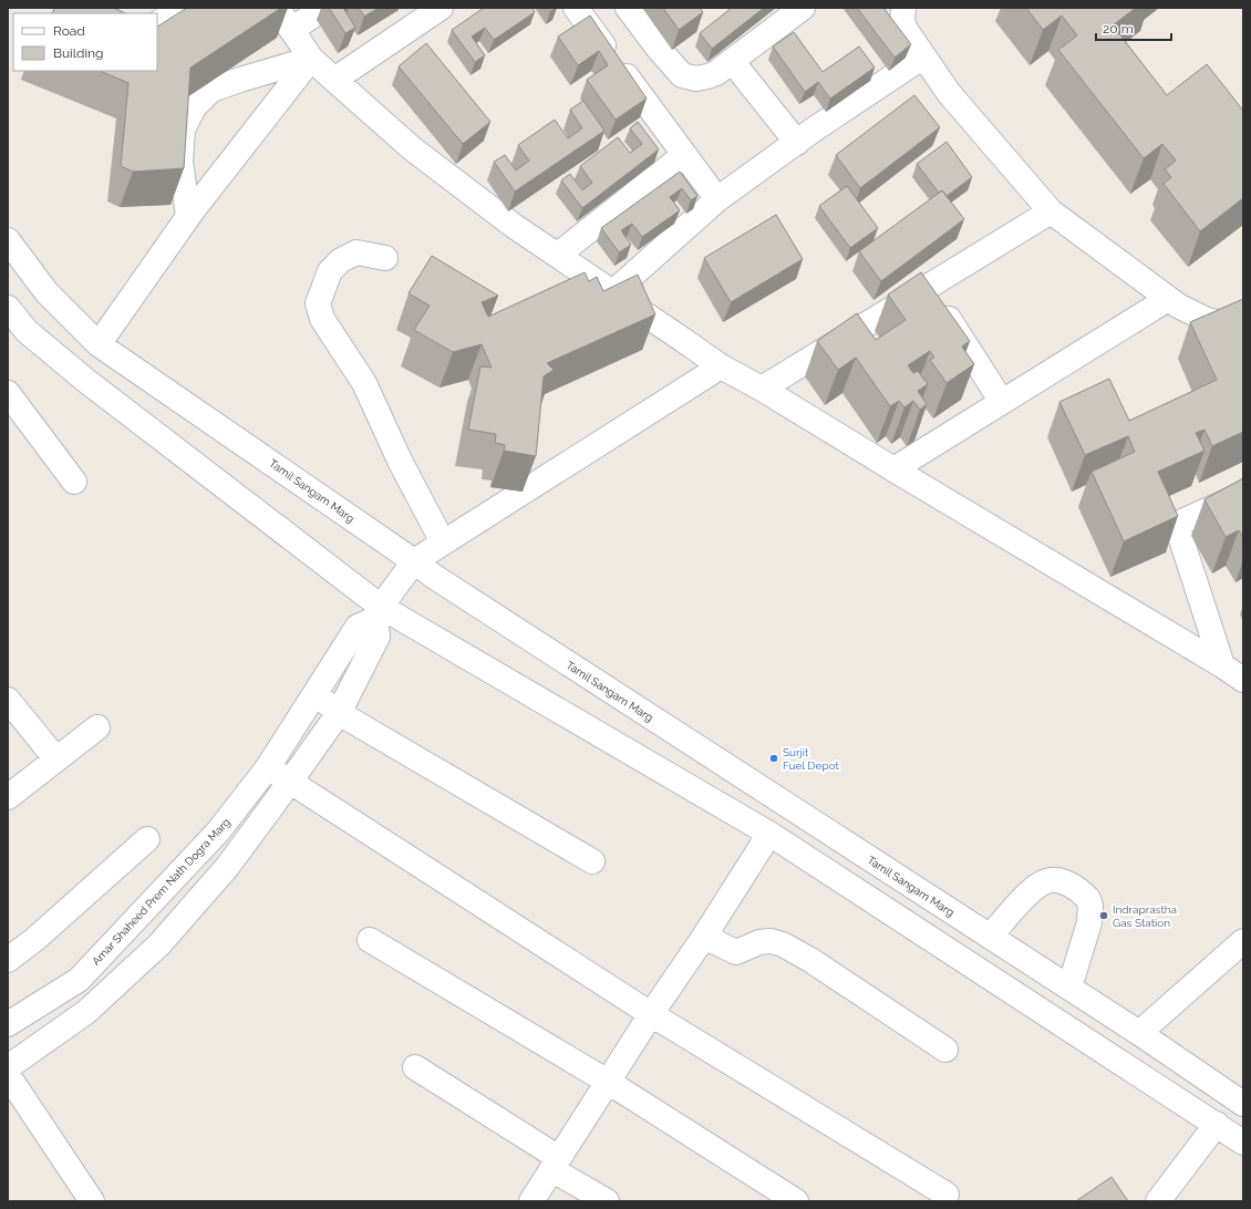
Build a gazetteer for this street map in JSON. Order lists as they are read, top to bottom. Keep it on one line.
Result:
{"streets":{"street":["Tamil Sangam Marg","Amar Shaheed Prem Nath Dogra Marg"]},"places":["Surjit Fuel Depot","Indraprastha Gas Station"],"legend":["Road","Building"],"scale_bar":"20 m"}
